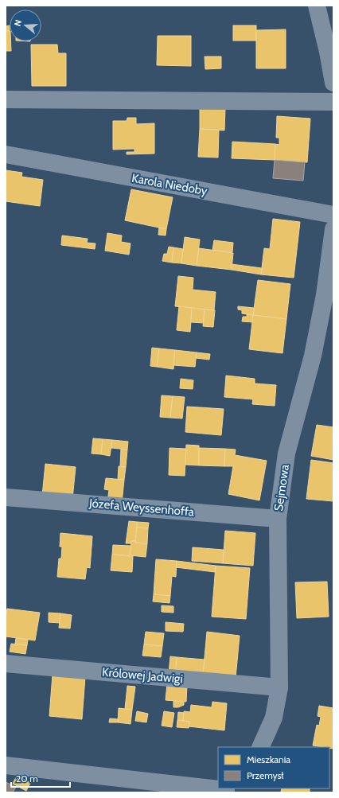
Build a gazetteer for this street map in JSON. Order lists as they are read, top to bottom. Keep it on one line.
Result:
{"streets":{"street":["Karola Niedoby","Sejmowa","Józefa Weyssenhoffa","Królowej Jadwigi"]},"crossings":[["Sejmowa","Józefa Weyssenhoffa"],["Sejmowa","Królowej Jadwigi"]],"legend":["Mieszkania","Przemysł"],"scale_bar":"20 m","north":"left"}
